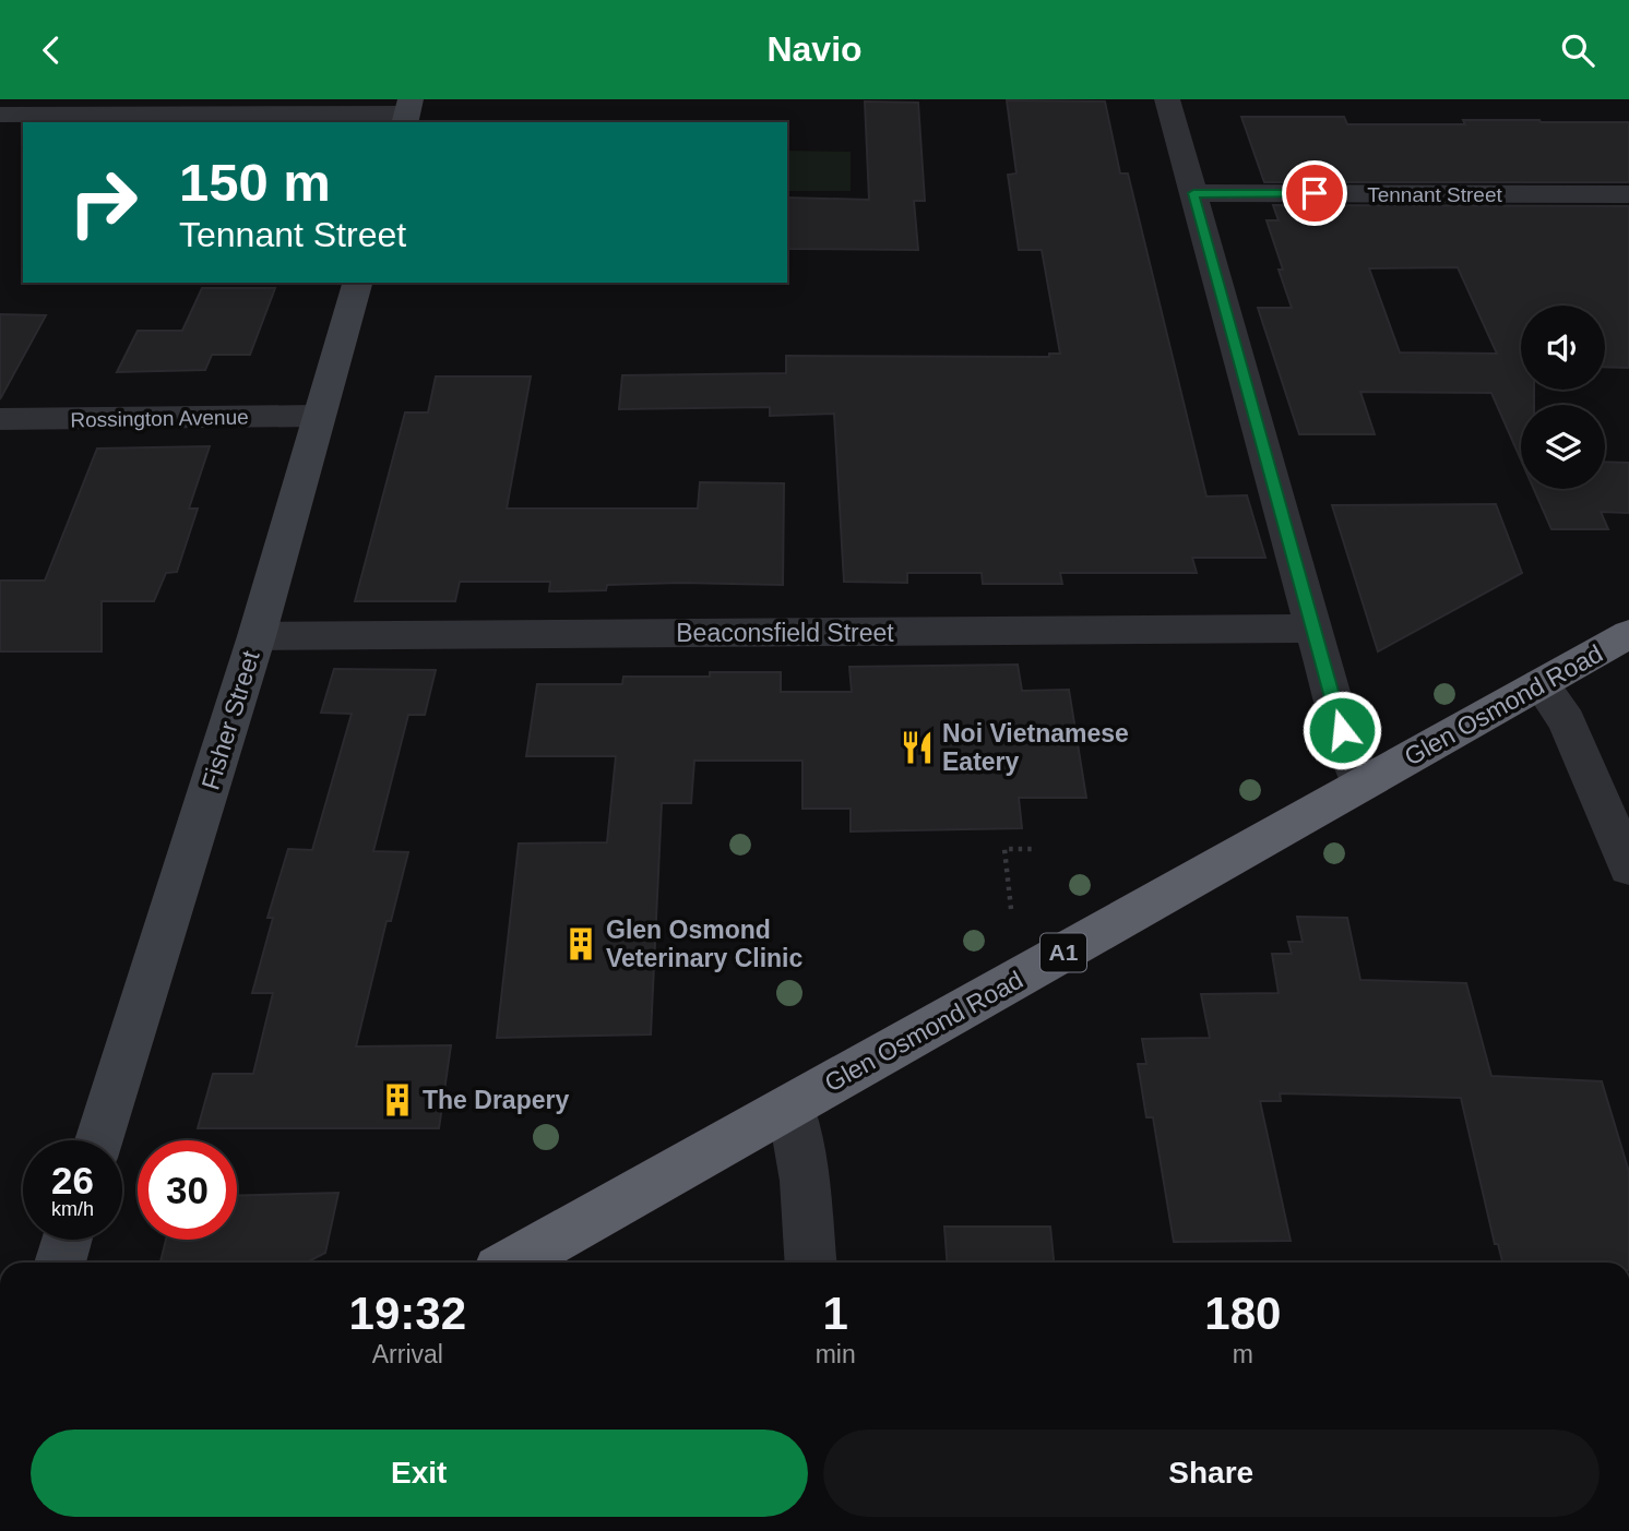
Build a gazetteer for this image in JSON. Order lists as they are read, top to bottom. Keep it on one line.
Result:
{"streets":{"highway":["Glen Osmond Road","A1"],"street":["Tennant Street","Rossington Avenue","Beaconsfield Street","Fisher Street"]},"crossings":[["Rossington Avenue","Fisher Street"],["Beaconsfield Street","Fisher Street"]],"places":{"restaurant":["Noi Vietnamese Eatery"],"building":["Glen Osmond Veterinary Clinic","The Drapery"]},"page":{"header":"Navio","turn":["150 m","Tennant Street"],"speed":"26 km/h","limit":"30","eta":["19:32","Arrival","1","min","180","m"],"buttons":["Exit","Share"]}}
